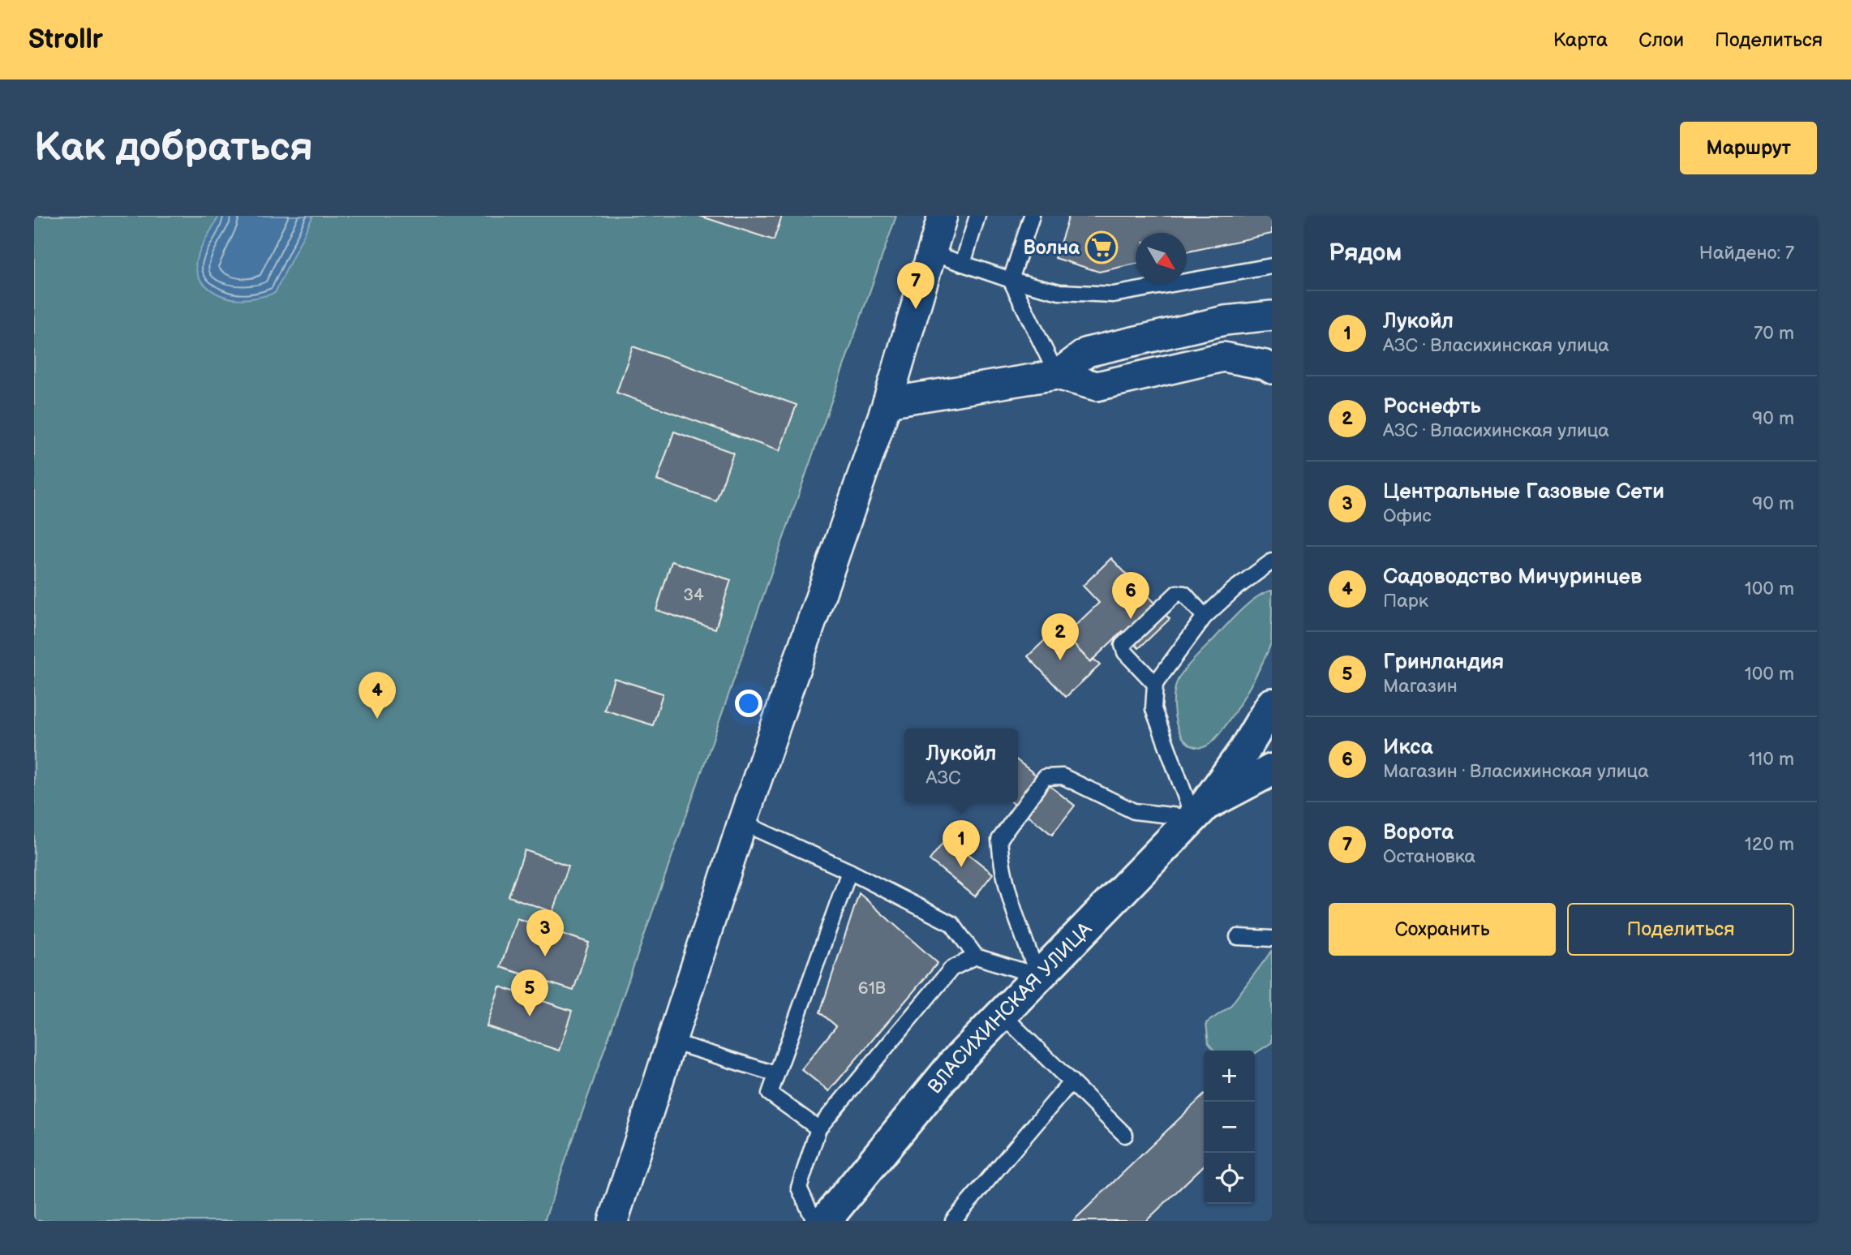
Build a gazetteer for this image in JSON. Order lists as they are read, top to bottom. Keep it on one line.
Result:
{"streets":{"highway":["ВЛАСИХИНСКАЯ УЛИЦА"]},"places":{"supermarket":["Волна"]},"house_numbers":["34","61В"],"north":"bottom right","page":{"header":"Strollr","nav":["Карта","Слои","Поделиться"],"buttons":["Маршрут",["Сохранить","Поделиться"]],"title":"Как добраться","heading":["Рядом","Найдено: 7"],"pins":["7","6","2","4","1","3","5"],"list":[{"mark":"1","name":"Лукойл","note":"АЗС · Власихинская улица","value":"70 m"},{"mark":"2","name":"Роснефть","note":"АЗС · Власихинская улица","value":"90 m"},{"mark":"3","name":"Центральные Газовые Сети","note":"Офис","value":"90 m"},{"mark":"4","name":"Садоводство Мичуринцев","note":"Парк","value":"100 m"},{"mark":"5","name":"Гринландия","note":"Магазин","value":"100 m"},{"mark":"6","name":"Икса","note":"Магазин · Власихинская улица","value":"110 m"},{"mark":"7","name":"Ворота","note":"Остановка","value":"120 m"}],"popup":["Лукойл","АЗС"],"map_buttons":["+","−"]}}
